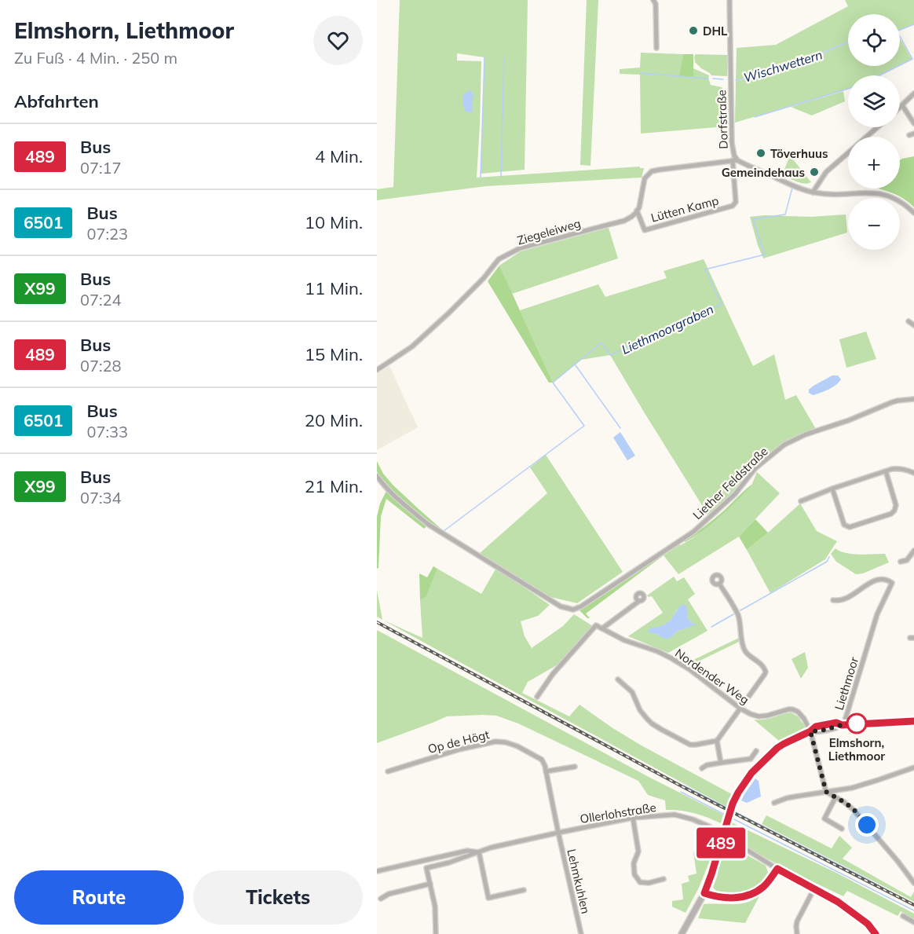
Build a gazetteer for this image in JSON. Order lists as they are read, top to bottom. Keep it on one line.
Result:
{"streets":{"street":["Dorfstraße","Lütten Kamp","Ziegeleiweg","Liether Feldstraße","Nordender Weg","Liethmoor","Op de Högt","Ollerlohstraße","Lehmkuhlen"]},"crossings":[["Dorfstraße","Lütten Kamp"],["Lütten Kamp","Ziegeleiweg"],["Op de Högt","Ollerlohstraße"],["Op de Högt","Lehmkuhlen"],["Ollerlohstraße","Lehmkuhlen"]],"water":["Wischwettern","Liethmoorgraben"],"places":["DHL","Töverhuus","Gemeindehaus","Elmshorn, Liethmoor"],"lines":["bus line 489"],"page":{"heading":[["Elmshorn, Liethmoor","Zu Fuß · 4 Min. · 250 m"],"Abfahrten"],"on_map":"489","map_buttons":["+","−"],"list":[{"mark":"489","name":"Bus","note":"07:17","value":"4 Min."},{"mark":"6501","name":"Bus","note":"07:23","value":"10 Min."},{"mark":"X99","name":"Bus","note":"07:24","value":"11 Min."},{"mark":"489","name":"Bus","note":"07:28","value":"15 Min."},{"mark":"6501","name":"Bus","note":"07:33","value":"20 Min."},{"mark":"X99","name":"Bus","note":"07:34","value":"21 Min."}],"buttons":["Route","Tickets"]}}
